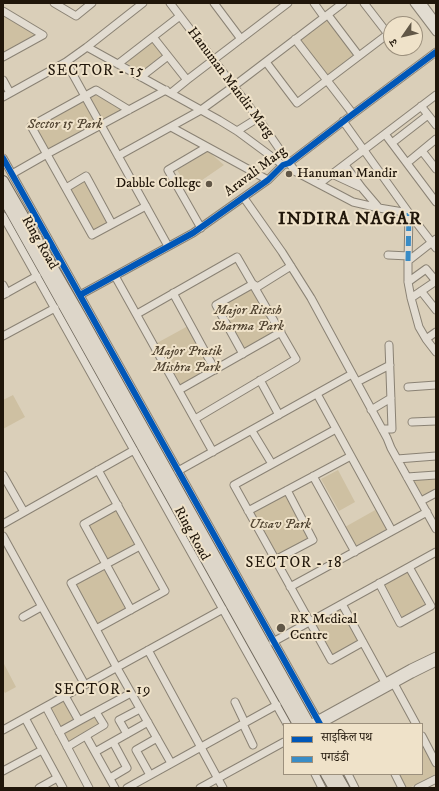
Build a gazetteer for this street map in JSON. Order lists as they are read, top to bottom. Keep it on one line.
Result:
{"streets":{"highway":["Ring Road"],"street":["Hanuman Mandir Marg","Aravali Marg"]},"crossings":[["Hanuman Mandir Marg","Aravali Marg"]],"districts":["SECTOR - 15","INDIRA NAGAR","SECTOR - 18","SECTOR - 19"],"parks":["Sector 15 Park","Major Ritesh Sharma Park","Major Pratik Mishra Park","Utsav Park"],"places":["Hanuman Mandir","Dabble College","RK Medical Centre"],"legend":["साइकिल पथ","पगडंडी"],"north":"bottom left"}
